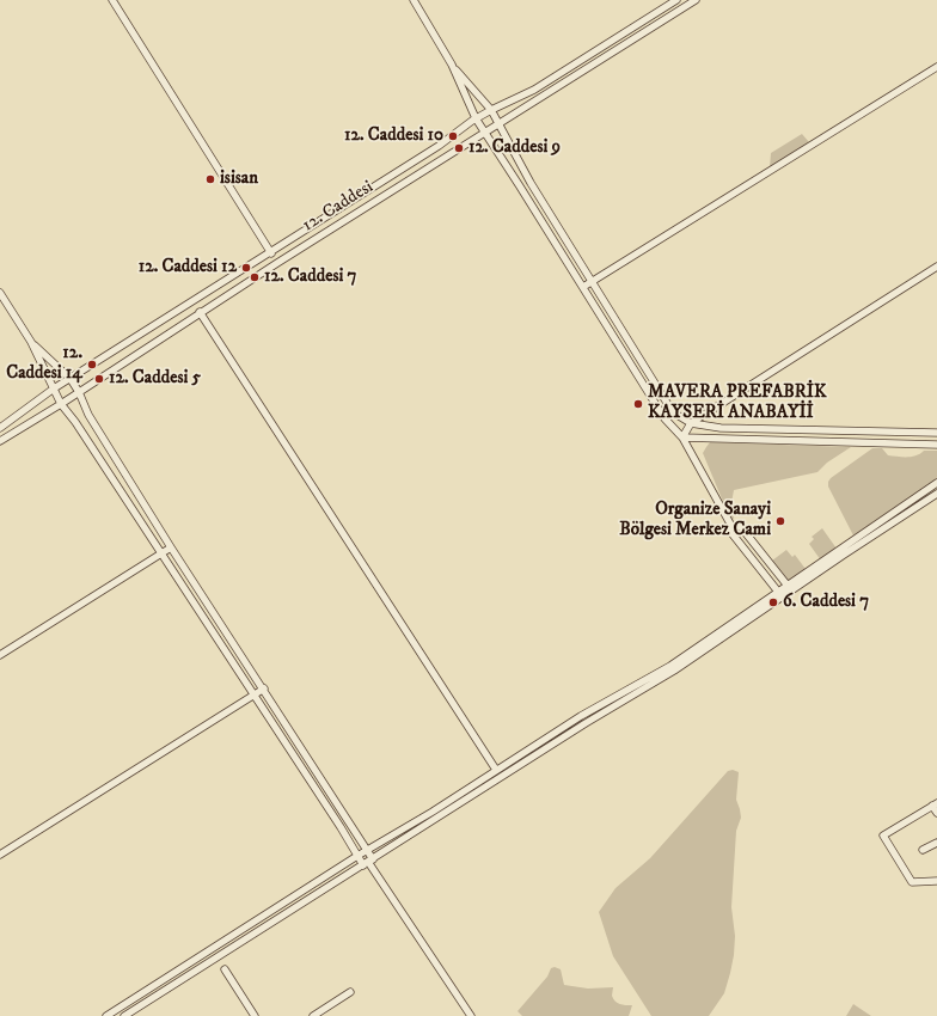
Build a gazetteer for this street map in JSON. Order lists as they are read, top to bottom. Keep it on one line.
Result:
{"streets":{"street":["12. Caddesi"]},"places":["12. Caddesi 10","12. Caddesi 9","isisan","12. Caddesi 12","12. Caddesi 7","12. Caddesi 14","12. Caddesi 5","MAVERA PREFABRİK KAYSERİ ANABAYİİ","Organize Sanayi Bölgesi Merkez Cami","6. Caddesi 7"]}
